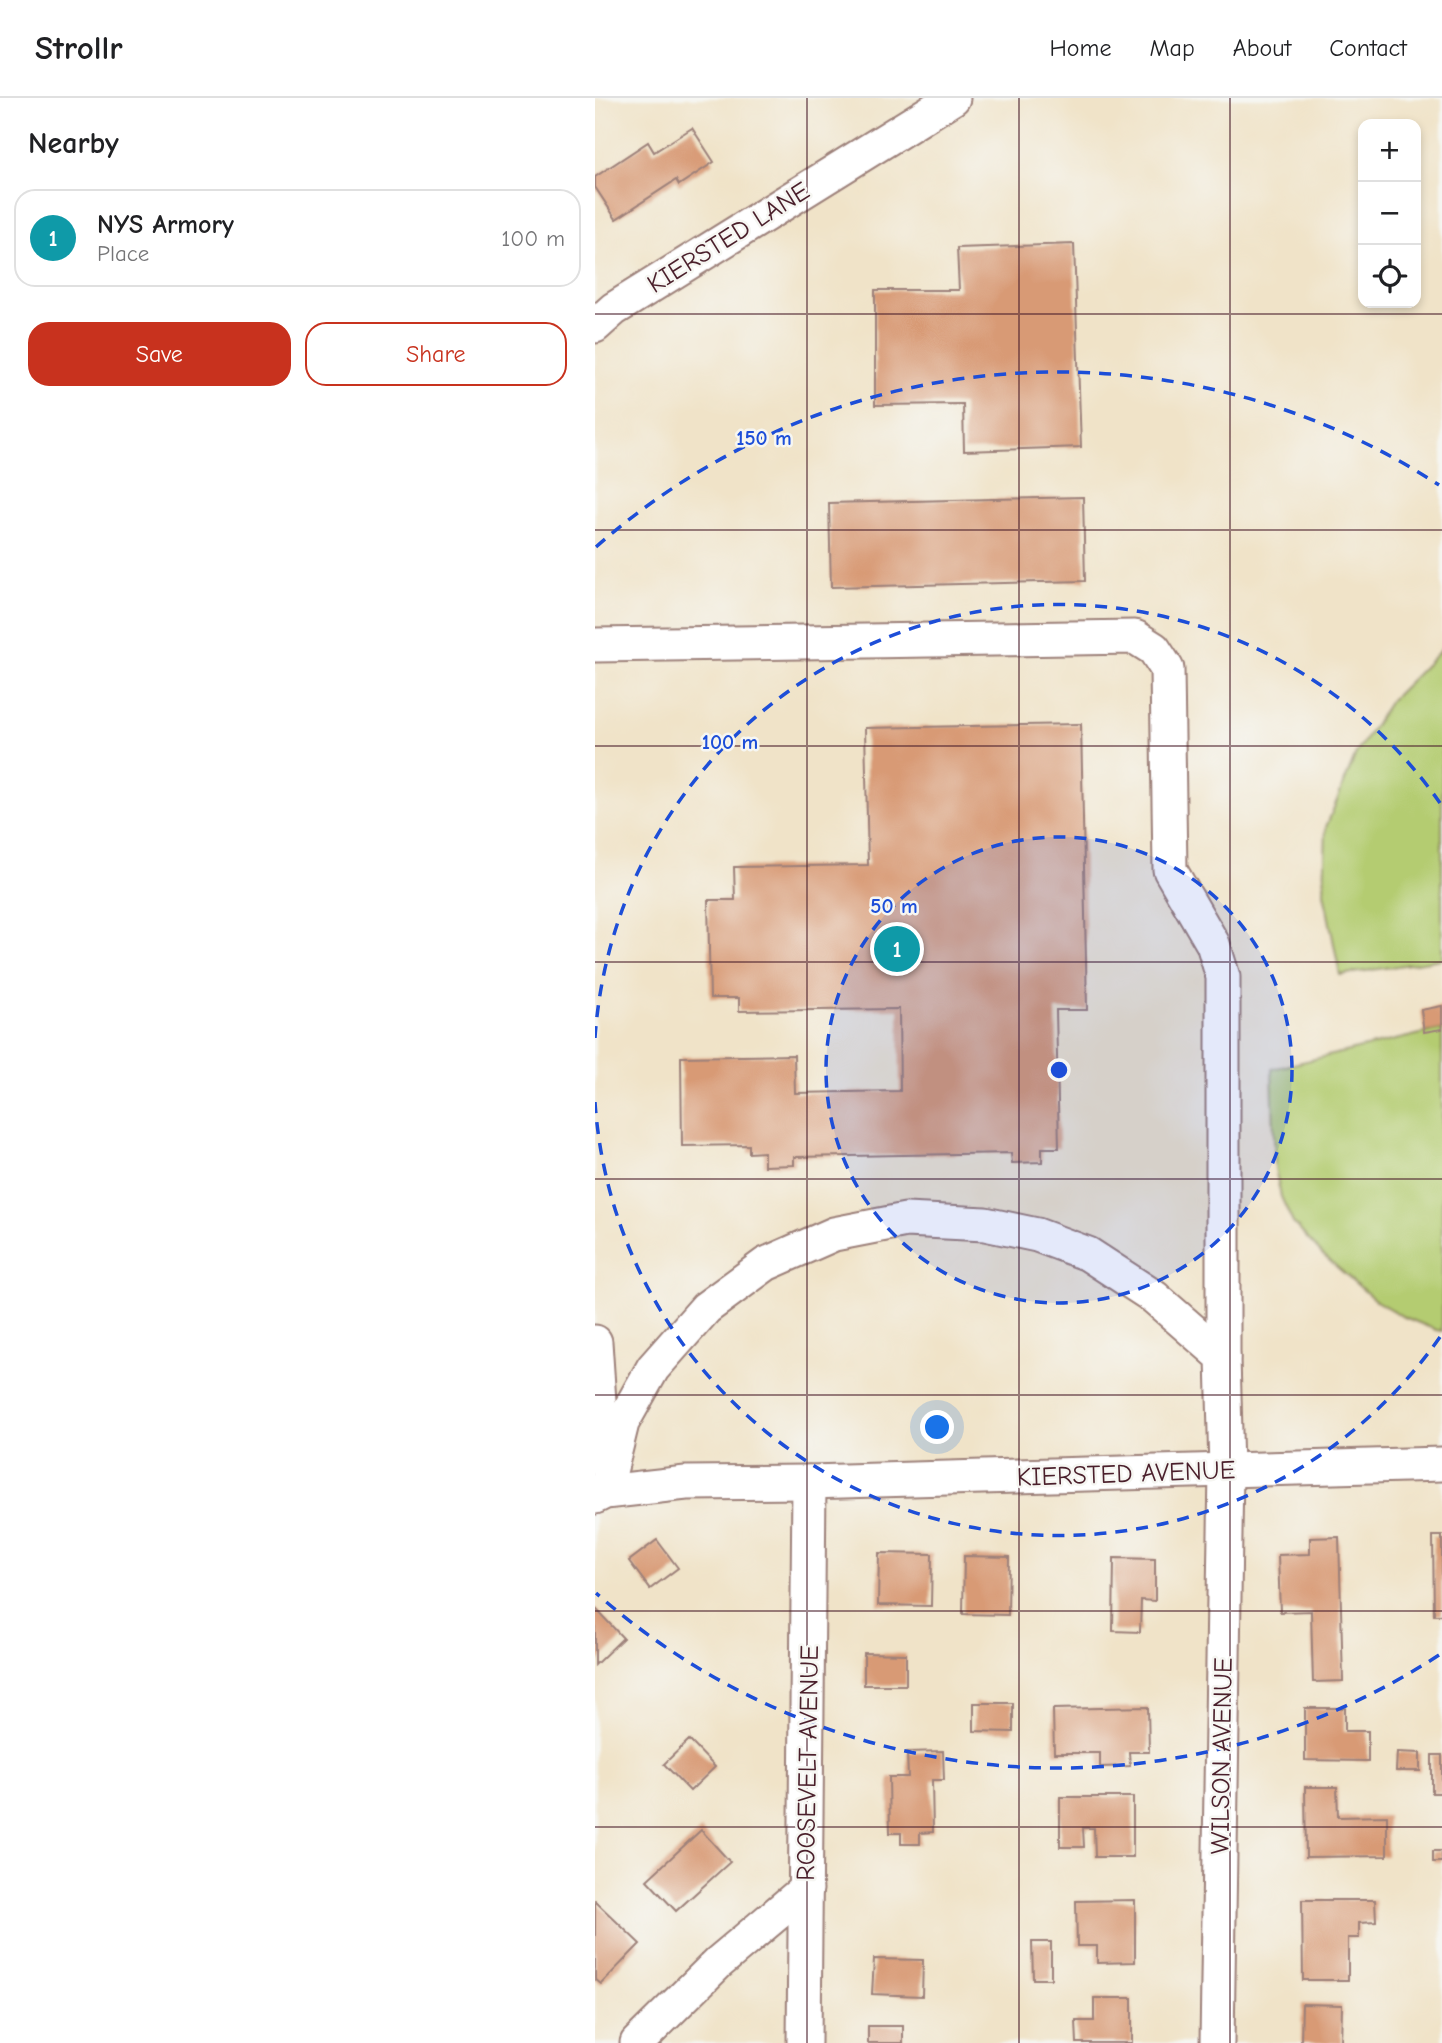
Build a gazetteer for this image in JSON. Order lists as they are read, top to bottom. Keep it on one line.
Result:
{"streets":{"street":["KIERSTED LANE","KIERSTED AVENUE","WILSON AVENUE","ROOSEVELT AVENUE"]},"crossings":[["KIERSTED AVENUE","WILSON AVENUE"],["KIERSTED AVENUE","ROOSEVELT AVENUE"]],"page":{"header":"Strollr","nav":["Home","Map","About","Contact"],"heading":"Nearby","map_buttons":["+","−"],"list":[{"mark":"1","name":"NYS Armory","note":"Place","value":"100 m"}],"buttons":["Save","Share"],"pins":"1"},"rings":["150 m","100 m","50 m"]}
